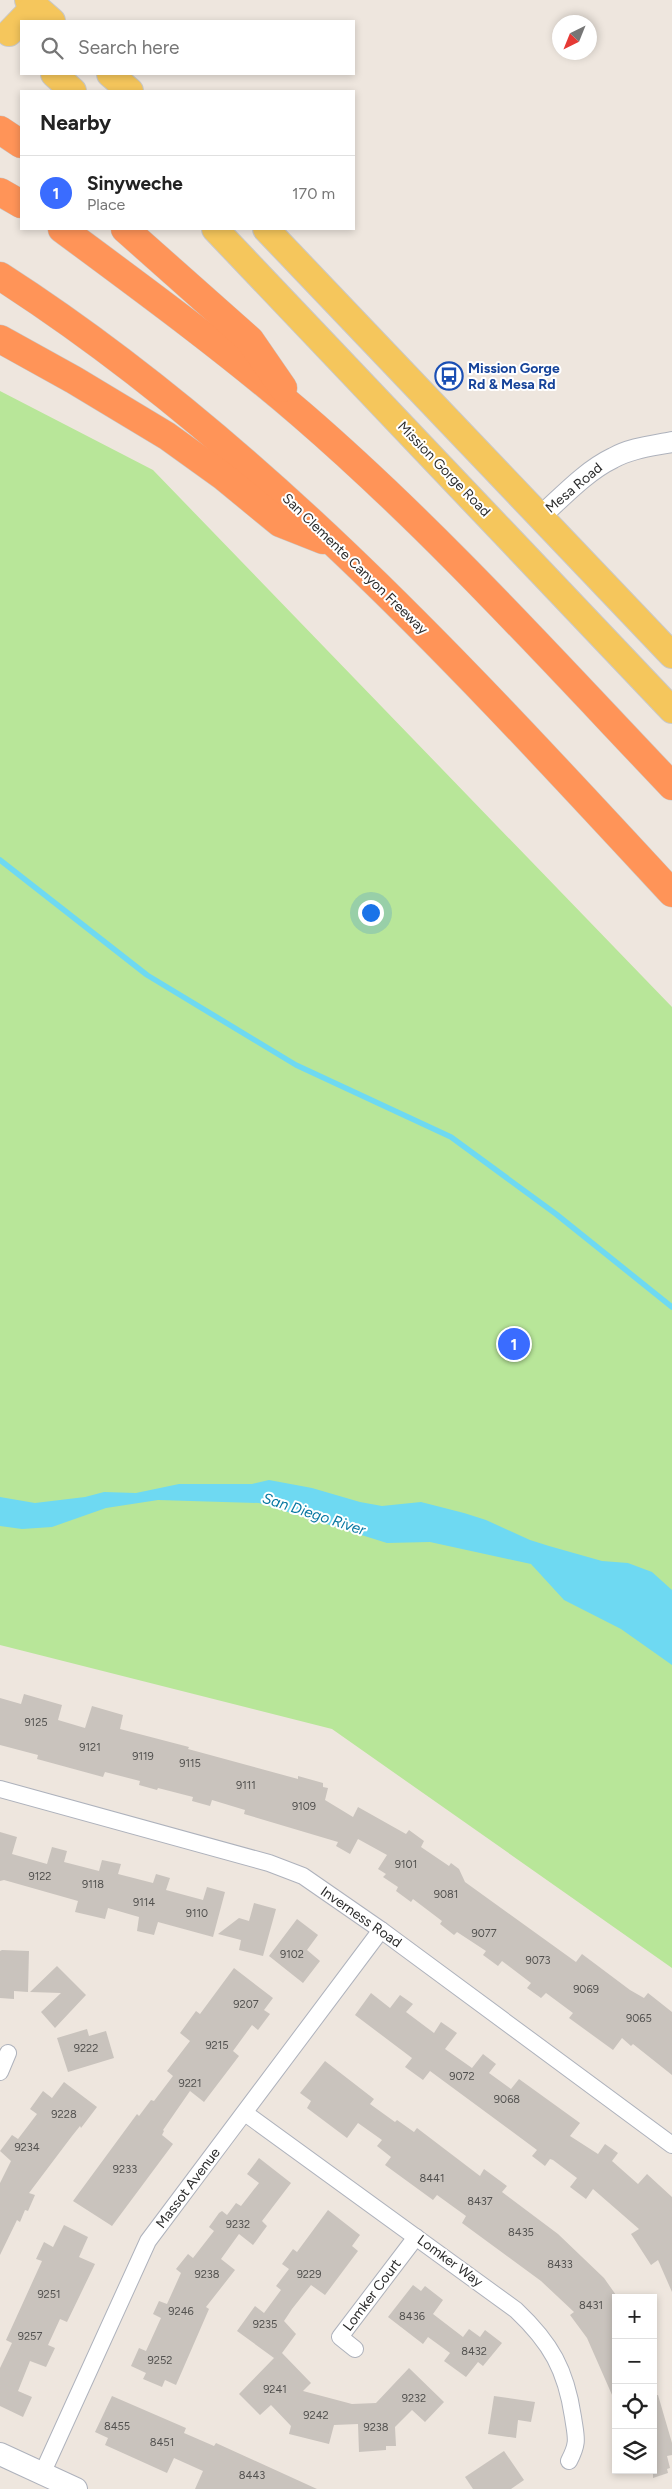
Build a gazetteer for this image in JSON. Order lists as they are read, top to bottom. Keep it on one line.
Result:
{"streets":{"highway":["San Clemente Canyon Freeway"],"main road":["Mission Gorge Road","Mesa Road"],"street":["Inverness Road","Massot Avenue","Lomker Way","Lomker Court"]},"crossings":[["Mission Gorge Road","Mesa Road"],["Inverness Road","Massot Avenue"],["Massot Avenue","Lomker Way"],["Lomker Way","Lomker Court"]],"water":["San Diego River"],"places":{"bus stop":["Mission Gorge Rd & Mesa Rd"]},"house_numbers":["9125","9121","9119","9115","9111","9109","9101","9122","9118","9081","9114","9110","9077","9102","9073","9069","9207","9065","9215","9222","9072","9221","9068","9228","9234","9233","8441","8437","9232","8435","8433","9238","9229","9251","8431","9246","8436","9235","9257","8432","9252","9241","9232","9242","8455","9238","8451","8443"],"north":"bottom left","page":{"search":"Search here","heading":"Nearby","list":[{"mark":"1","name":"Sinyweche","note":"Place","value":"170 m"}],"pins":"1","map_buttons":["+","−"]}}
